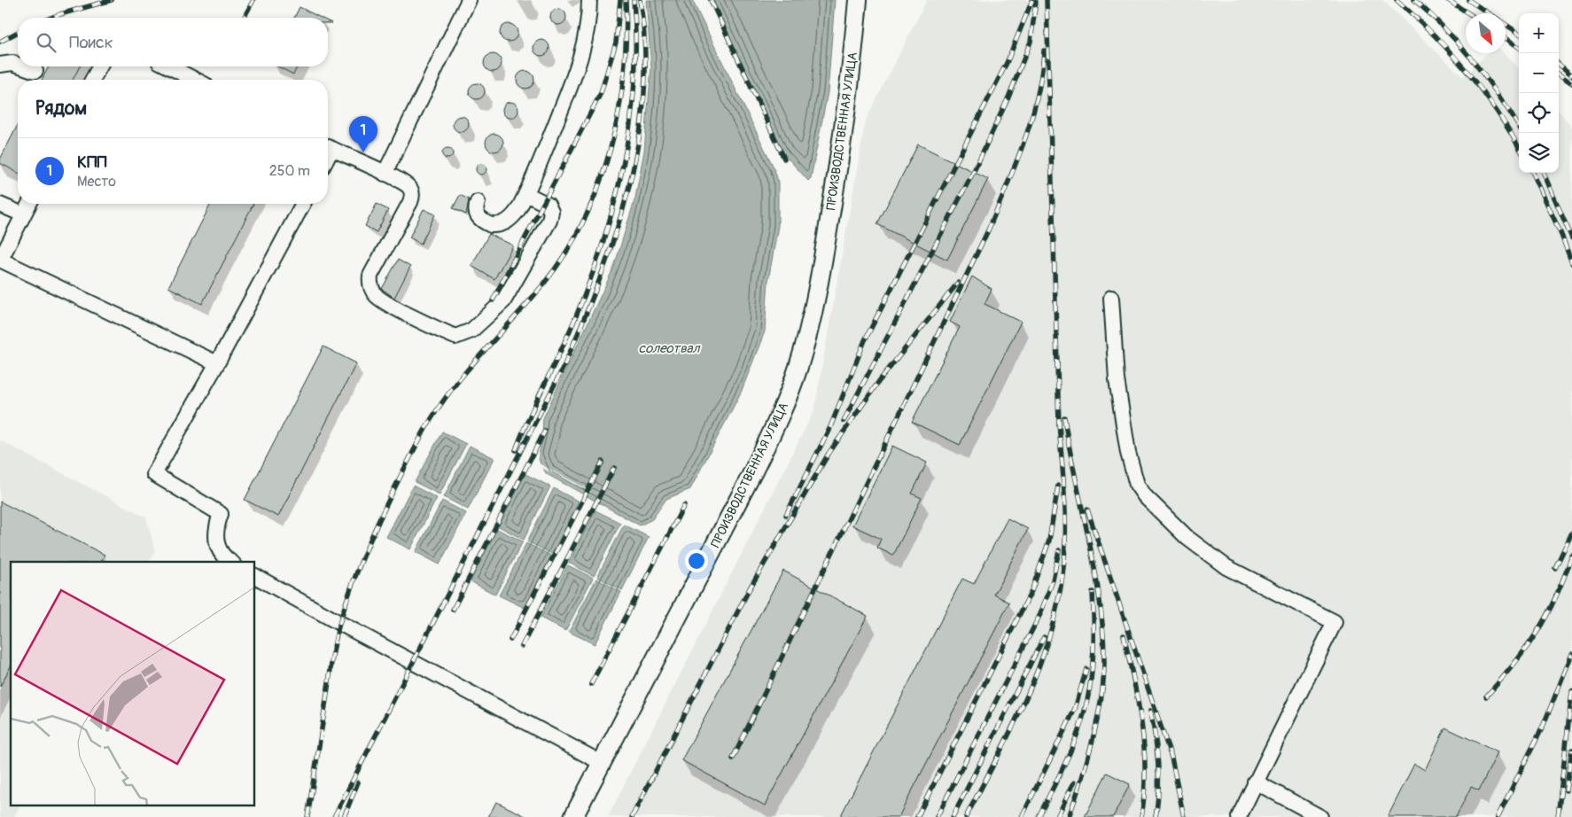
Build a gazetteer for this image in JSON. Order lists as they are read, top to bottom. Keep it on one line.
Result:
{"streets":{"main road":["ПРОИЗВОДСТВЕННАЯ УЛИЦА"]},"water":["солеотвал"],"north":"bottom right","page":{"map_buttons":["+","−"],"search":"Поиск","heading":"Рядом","pins":"1","list":[{"mark":"1","name":"КПП","note":"Место","value":"250 m"}]}}
